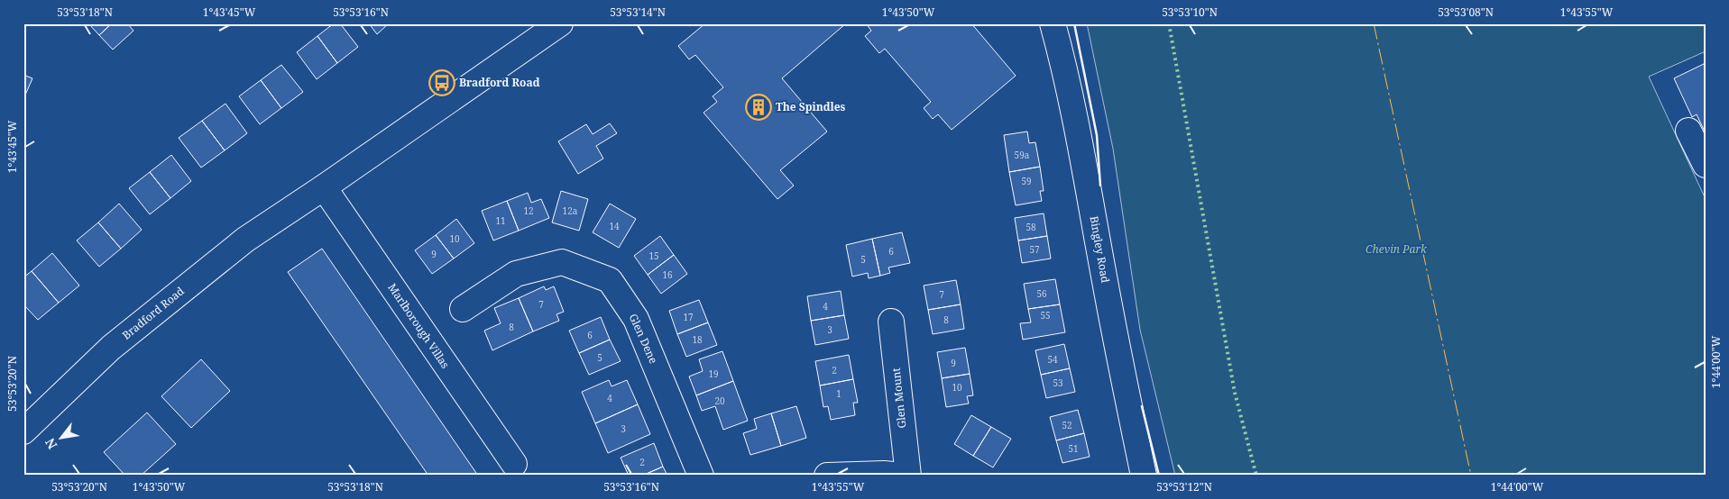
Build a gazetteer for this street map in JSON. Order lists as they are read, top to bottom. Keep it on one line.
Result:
{"streets":{"street":["Bingley Road","Bradford Road","Marlborough Villas","Glen Dene","Glen Mount"]},"crossings":[["Bradford Road","Marlborough Villas"]],"parks":["Chevin Park"],"places":{"bus stop":["Bradford Road"],"building":["The Spindles"]},"house_numbers":["59a","59","12","12a","11","14","58","10","57","6","9","15","5","16","56","7","7","4","55","17","8","8","3","6","18","5","54","9","2","19","53","10","1","4","20","52","3","51","2"],"north":"bottom left","coordinates":["53°53'18\"N","1°43'45\"W","53°53'16\"N","53°53'14\"N","1°43'50\"W","53°53'10\"N","53°53'08\"N","1°43'55\"W","1°44'00\"W","53°53'20\"N","53°53'12\"N"]}
